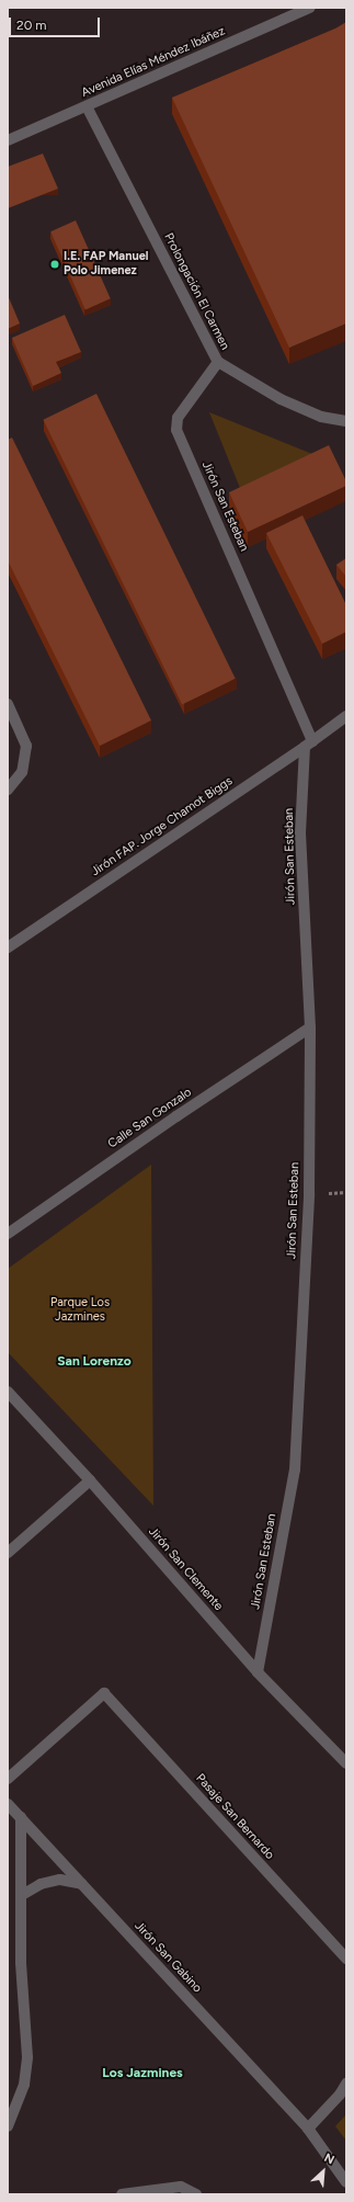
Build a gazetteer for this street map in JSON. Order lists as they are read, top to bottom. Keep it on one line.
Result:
{"streets":{"street":["Avenida Elías Méndez Ibáñez","Prolongación El Carmen","Jirón San Esteban","Jirón FAP. Jorge Chamot Biggs","Calle San Gonzalo","Jirón San Clemente","Pasaje San Bernardo","Jirón San Gabino"]},"crossings":[["Avenida Elías Méndez Ibáñez","Prolongación El Carmen"],["Prolongación El Carmen","Jirón San Esteban"],["Jirón San Esteban","Jirón FAP. Jorge Chamot Biggs"],["Jirón San Esteban","Calle San Gonzalo"],["Jirón San Esteban","Jirón San Clemente"]],"districts":["San Lorenzo","Los Jazmines"],"parks":["Parque Los Jazmines"],"places":["I.E. FAP Manuel Polo Jimenez"],"scale_bar":"20 m","north":"top right"}
